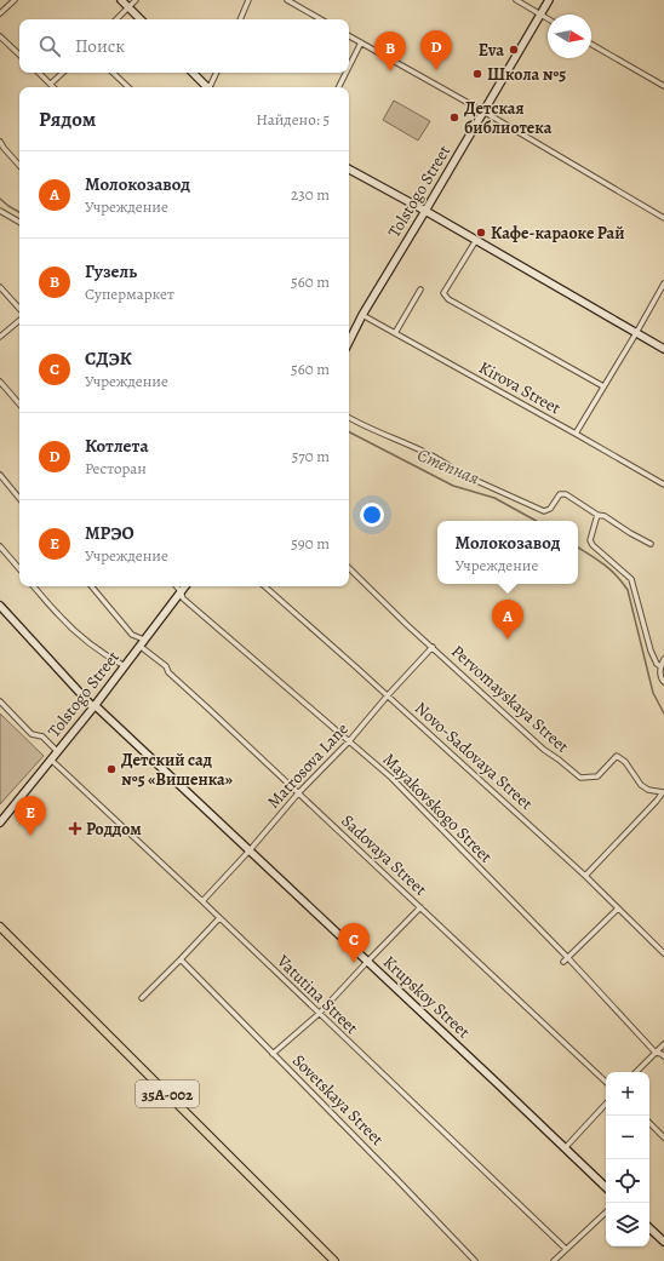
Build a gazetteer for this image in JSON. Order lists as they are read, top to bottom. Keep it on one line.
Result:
{"streets":{"highway":["35А-002"],"main road":["Tolstogo Street","Krupskoy Street"],"street":["Kirova Street","Pervomayskaya Street","Novo-Sadovaya Street","Matrosova Lane","Mayakovskogo Street","Sadovaya Street","Vatutina Street","Sovetskaya Street"]},"crossings":[["Tolstogo Street","Kirova Street"],["Tolstogo Street","Mayakovskogo Street"],["Tolstogo Street","Sadovaya Street"],["Tolstogo Street","Vatutina Street"],["Tolstogo Street","Krupskoy Street"],["Pervomayskaya Street","Matrosova Lane"],["Novo-Sadovaya Street","Matrosova Lane"],["Matrosova Lane","Mayakovskogo Street"],["Matrosova Lane","Sadovaya Street"],["Matrosova Lane","Vatutina Street"],["Matrosova Lane","Krupskoy Street"]],"water":["Степная"],"places":{"other":["Eva","Школа №5","Детская библиотека","Кафе-караоке Рай","Детский сад №5 «Вишенка»"],"health":["Роддом"]},"north":"right","page":{"search":"Поиск","pins":["D","B","A","E","C"],"heading":["Рядом","Найдено: 5"],"list":[{"mark":"A","name":"Молокозавод","note":"Учреждение","value":"230 m"},{"mark":"B","name":"Гузель","note":"Супермаркет","value":"560 m"},{"mark":"C","name":"СДЭК","note":"Учреждение","value":"560 m"},{"mark":"D","name":"Котлета","note":"Ресторан","value":"570 m"},{"mark":"E","name":"МРЭО","note":"Учреждение","value":"590 m"}],"popup":["Молокозавод","Учреждение"],"map_buttons":["+","−"]}}
